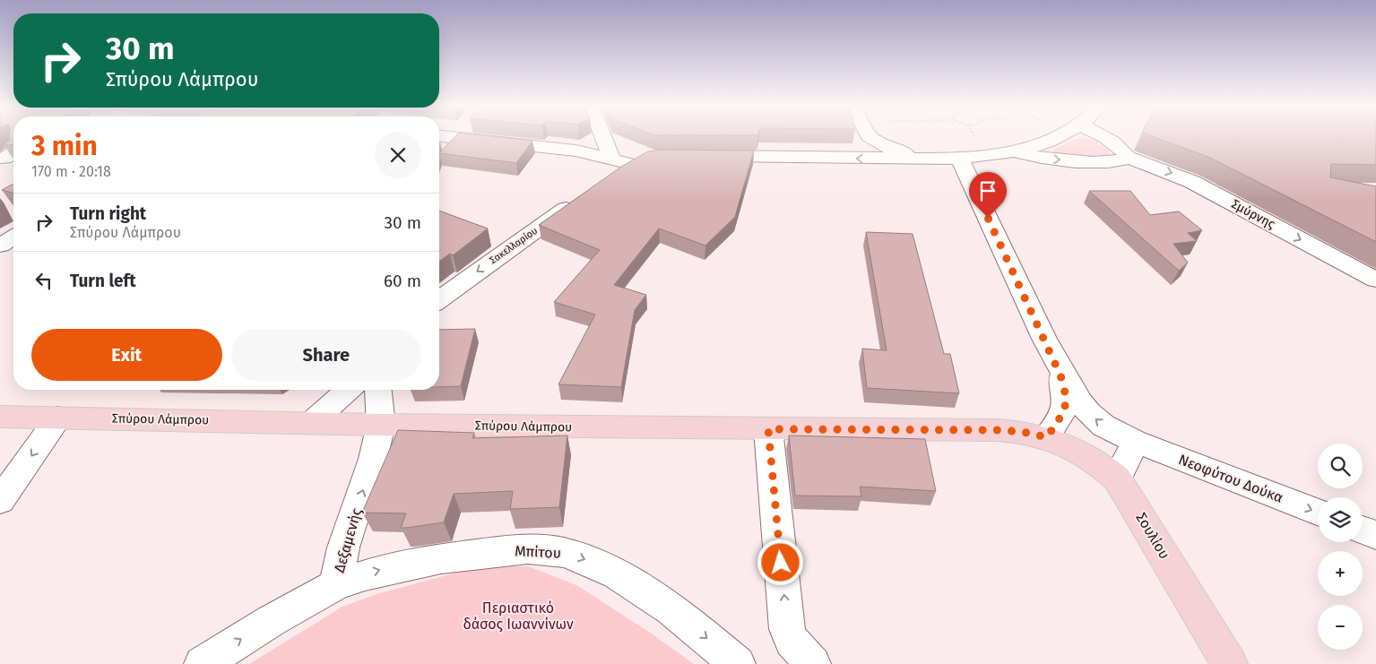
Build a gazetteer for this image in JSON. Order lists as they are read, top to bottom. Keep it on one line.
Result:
{"streets":{"main road":["Σπύρου Λάμπρου","Σουλίου"],"street":["Σμύρνης","Σακελλαρίου","Νεοφύτου Δούκα","Δεξαμενής","Μπίτου"]},"crossings":[["Σπύρου Λάμπρου","Σουλίου"],["Σπύρου Λάμπρου","Δεξαμενής"],["Δεξαμενής","Μπίτου"]],"one_way":["Σμύρνης","Σακελλαρίου","Δεξαμενής","Μπίτου"],"parks":["Περιαστικό δάσος Ιωαννίνων"],"page":{"turn":["30 m","Σπύρου Λάμπρου"],"heading":["3 min","170 m · 20:18"],"list":[{"name":"Turn right","note":"Σπύρου Λάμπρου","value":"30 m"},{"name":"Turn left","value":"60 m"}],"buttons":["Exit","Share"],"map_buttons":["+","−"]}}
